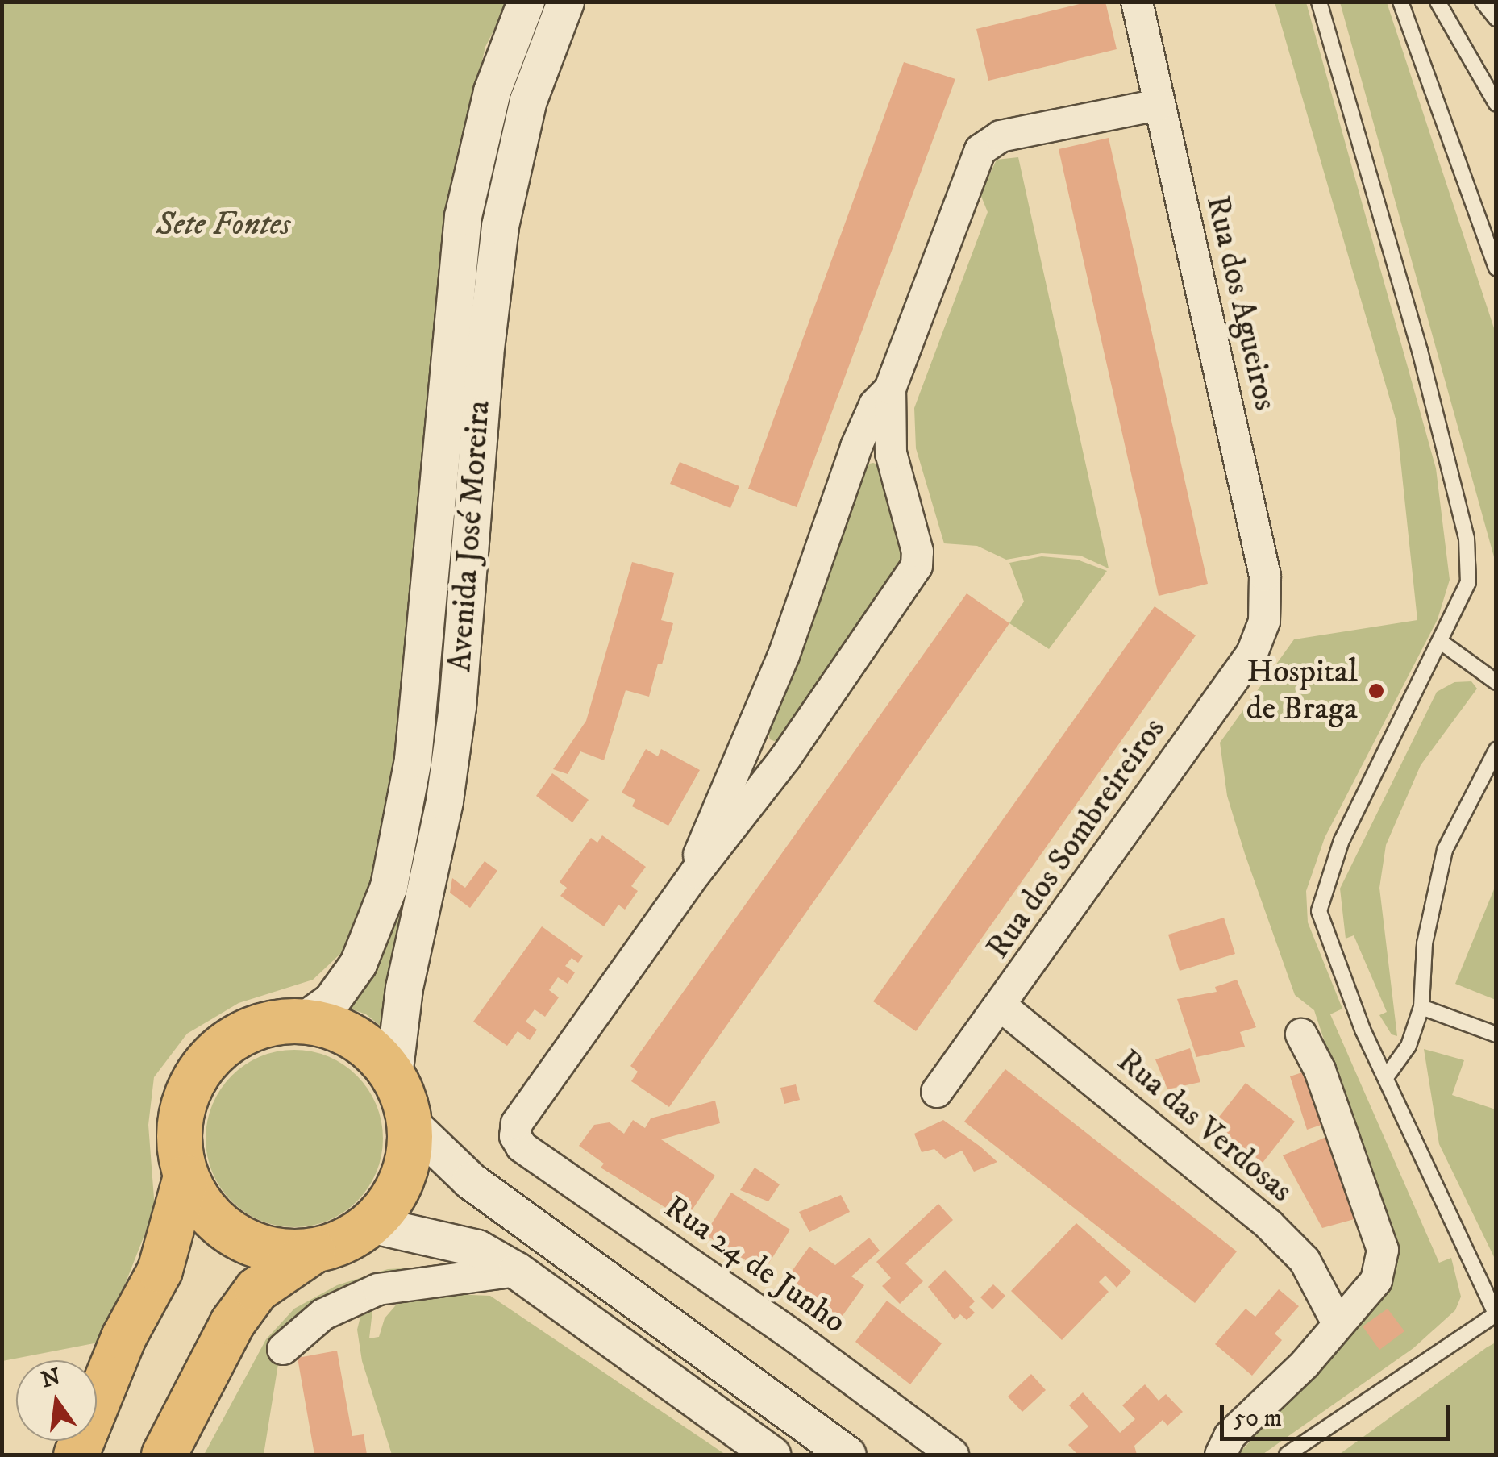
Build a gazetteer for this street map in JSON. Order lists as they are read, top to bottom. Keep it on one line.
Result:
{"streets":{"street":["Rua dos Agueiros","Avenida José Moreira","Rua dos Sombreireiros","Rua das Verdosas","Rua 24 de Junho"]},"crossings":[["Rua dos Agueiros","Rua dos Sombreireiros"],["Rua dos Sombreireiros","Rua das Verdosas"]],"parks":["Sete Fontes"],"places":["Hospital de Braga"],"scale_bar":"50 m","north":"top"}
